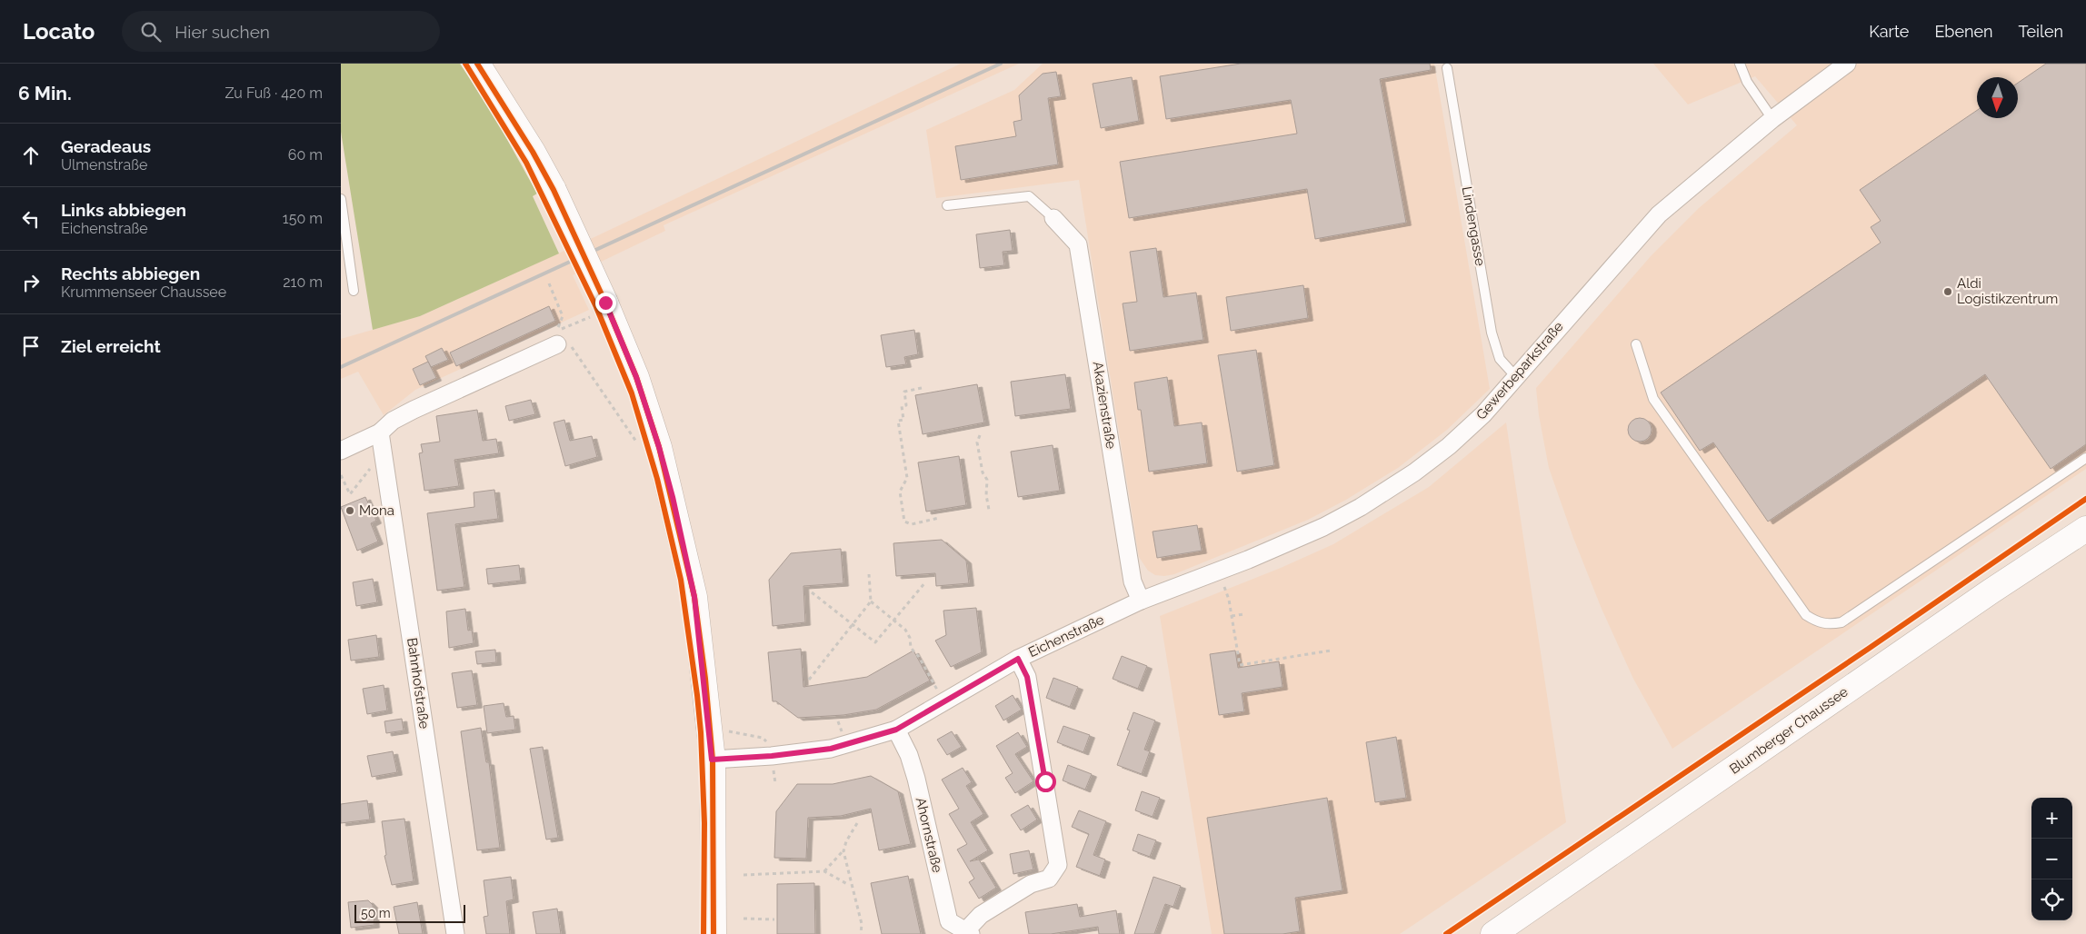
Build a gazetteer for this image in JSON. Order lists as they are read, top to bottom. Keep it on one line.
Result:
{"streets":{"main road":["Blumberger Chaussee"],"street":["Gewerbeparkstraße","Akazienstraße","Eichenstraße","Bahnhofstraße","Ahornstraße"],"lane":["Lindengasse"]},"crossings":[["Lindengasse","Gewerbeparkstraße"],["Gewerbeparkstraße","Akazienstraße"],["Gewerbeparkstraße","Eichenstraße"],["Akazienstraße","Eichenstraße"],["Eichenstraße","Ahornstraße"]],"places":["Aldi Logistikzentrum","Mona"],"scale_bar":"50 m","north":"bottom","page":{"header":"Locato","search":"Hier suchen","nav":["Karte","Ebenen","Teilen"],"heading":["6 Min.","Zu Fuß · 420 m"],"list":[["Geradeaus","Ulmenstraße","60 m"],["Links abbiegen","Eichenstraße","150 m"],["Rechts abbiegen","Krummenseer Chaussee","210 m"],"Ziel erreicht"],"map_buttons":["+","−"],"scale":"50 m"}}
